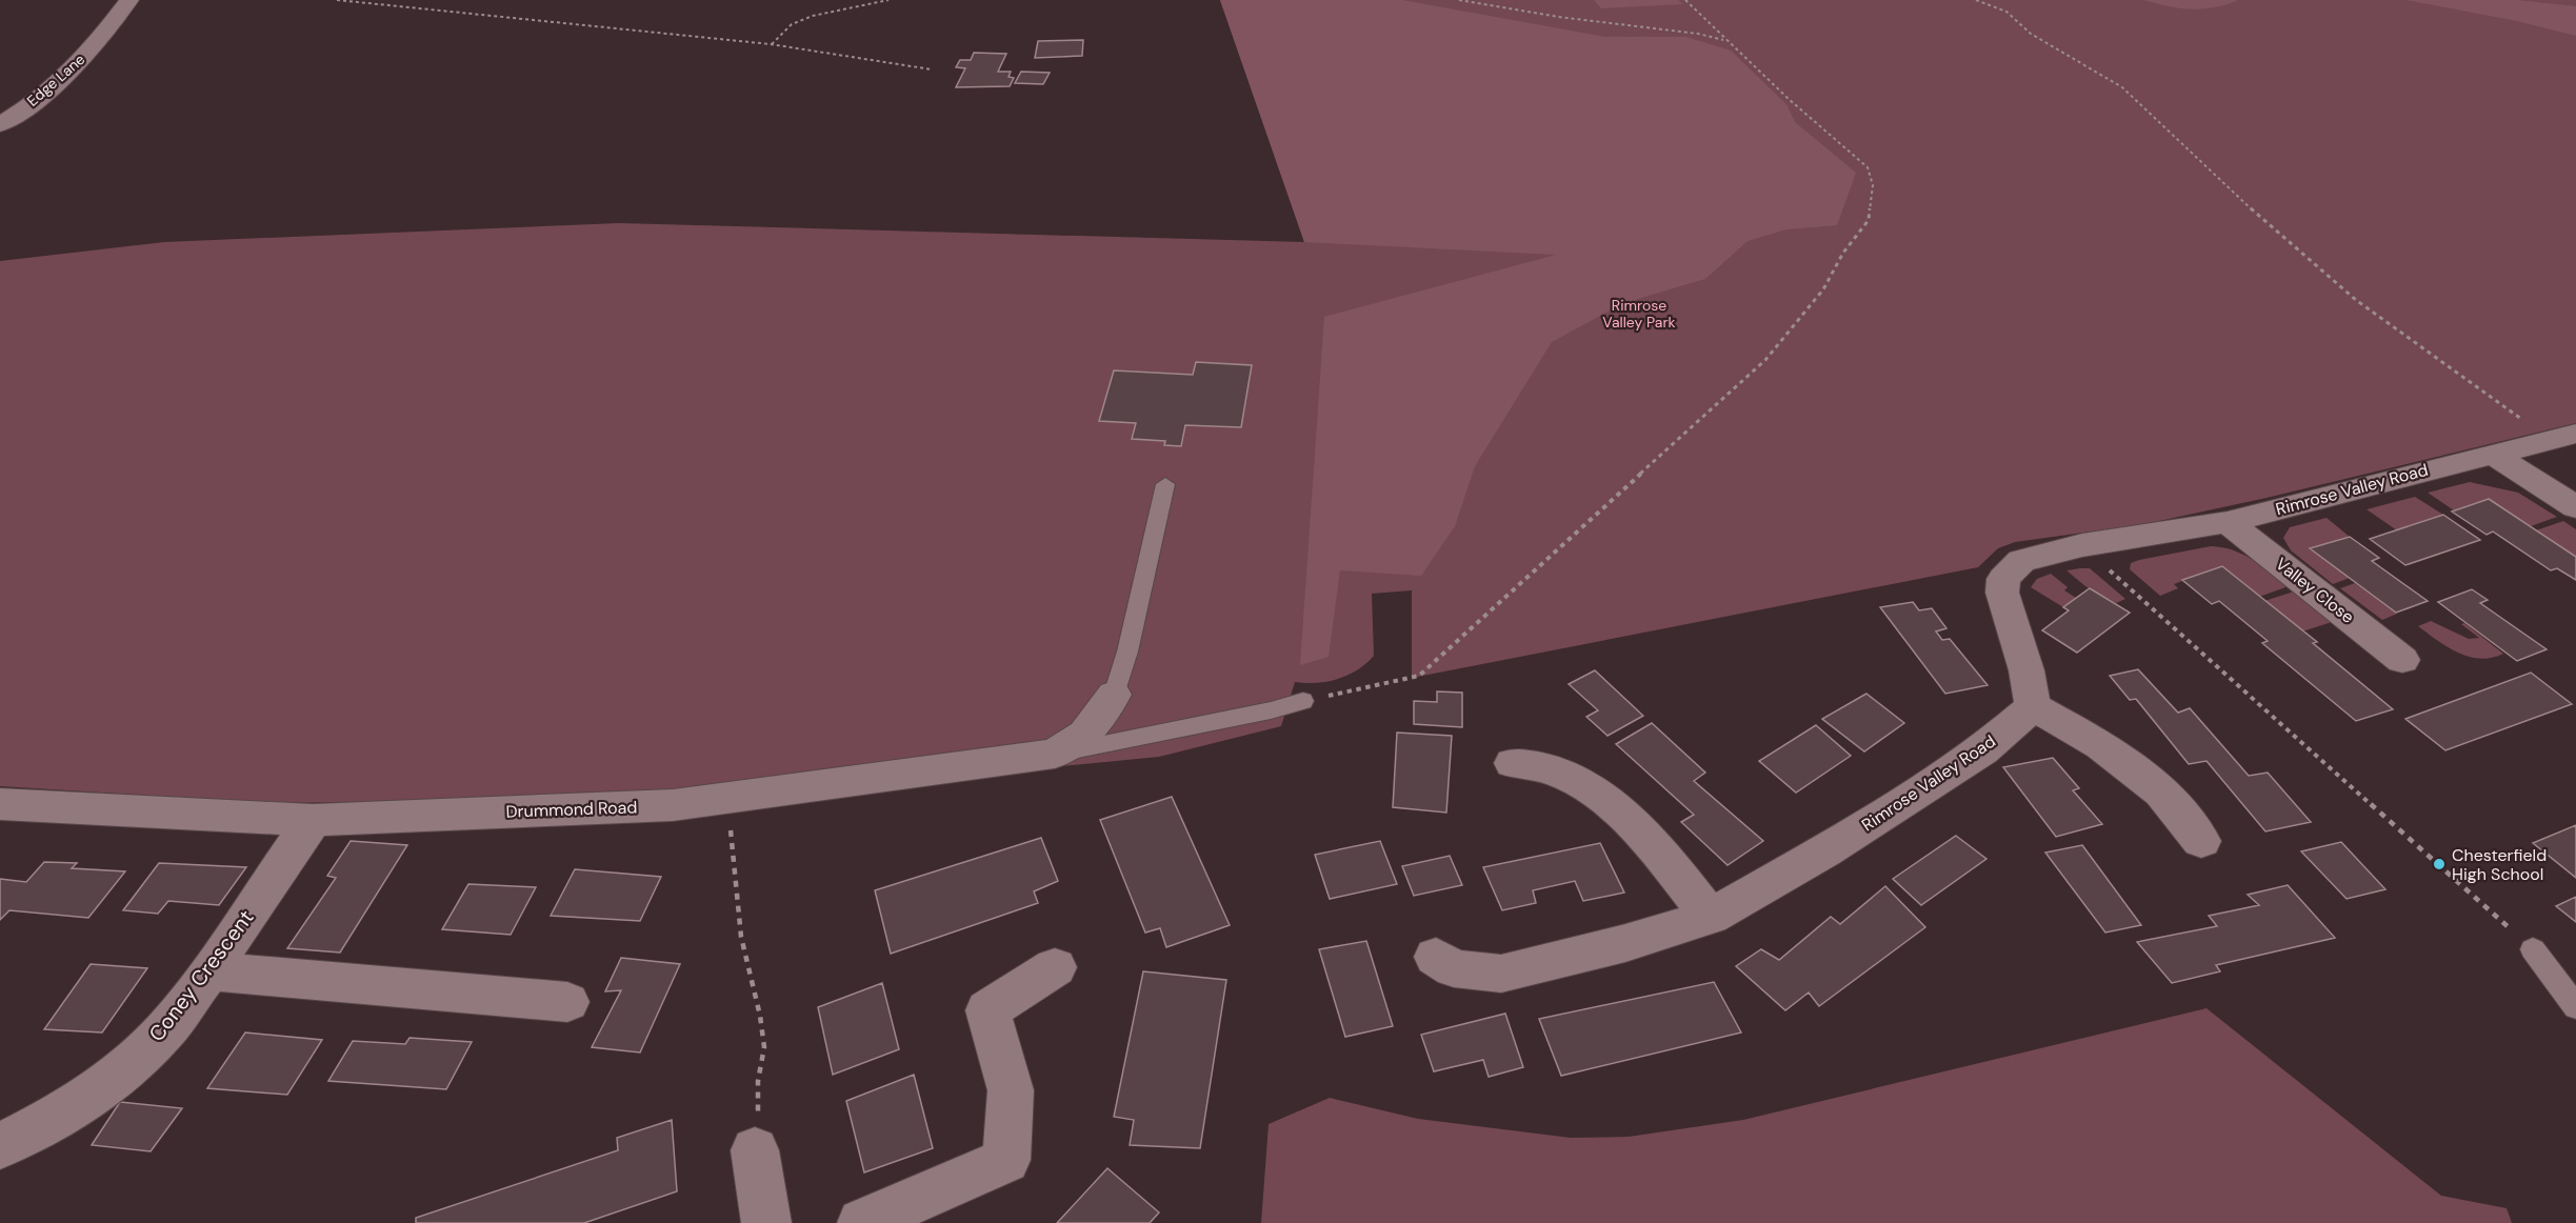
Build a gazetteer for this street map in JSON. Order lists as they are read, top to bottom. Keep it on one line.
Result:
{"streets":{"street":["Edge Lane","Rimrose Valley Road","Valley Close","Drummond Road","Coney Crescent"]},"crossings":[["Rimrose Valley Road","Valley Close"],["Drummond Road","Coney Crescent"]],"parks":["Rimrose Valley Park"],"places":["Chesterfield High School"]}
